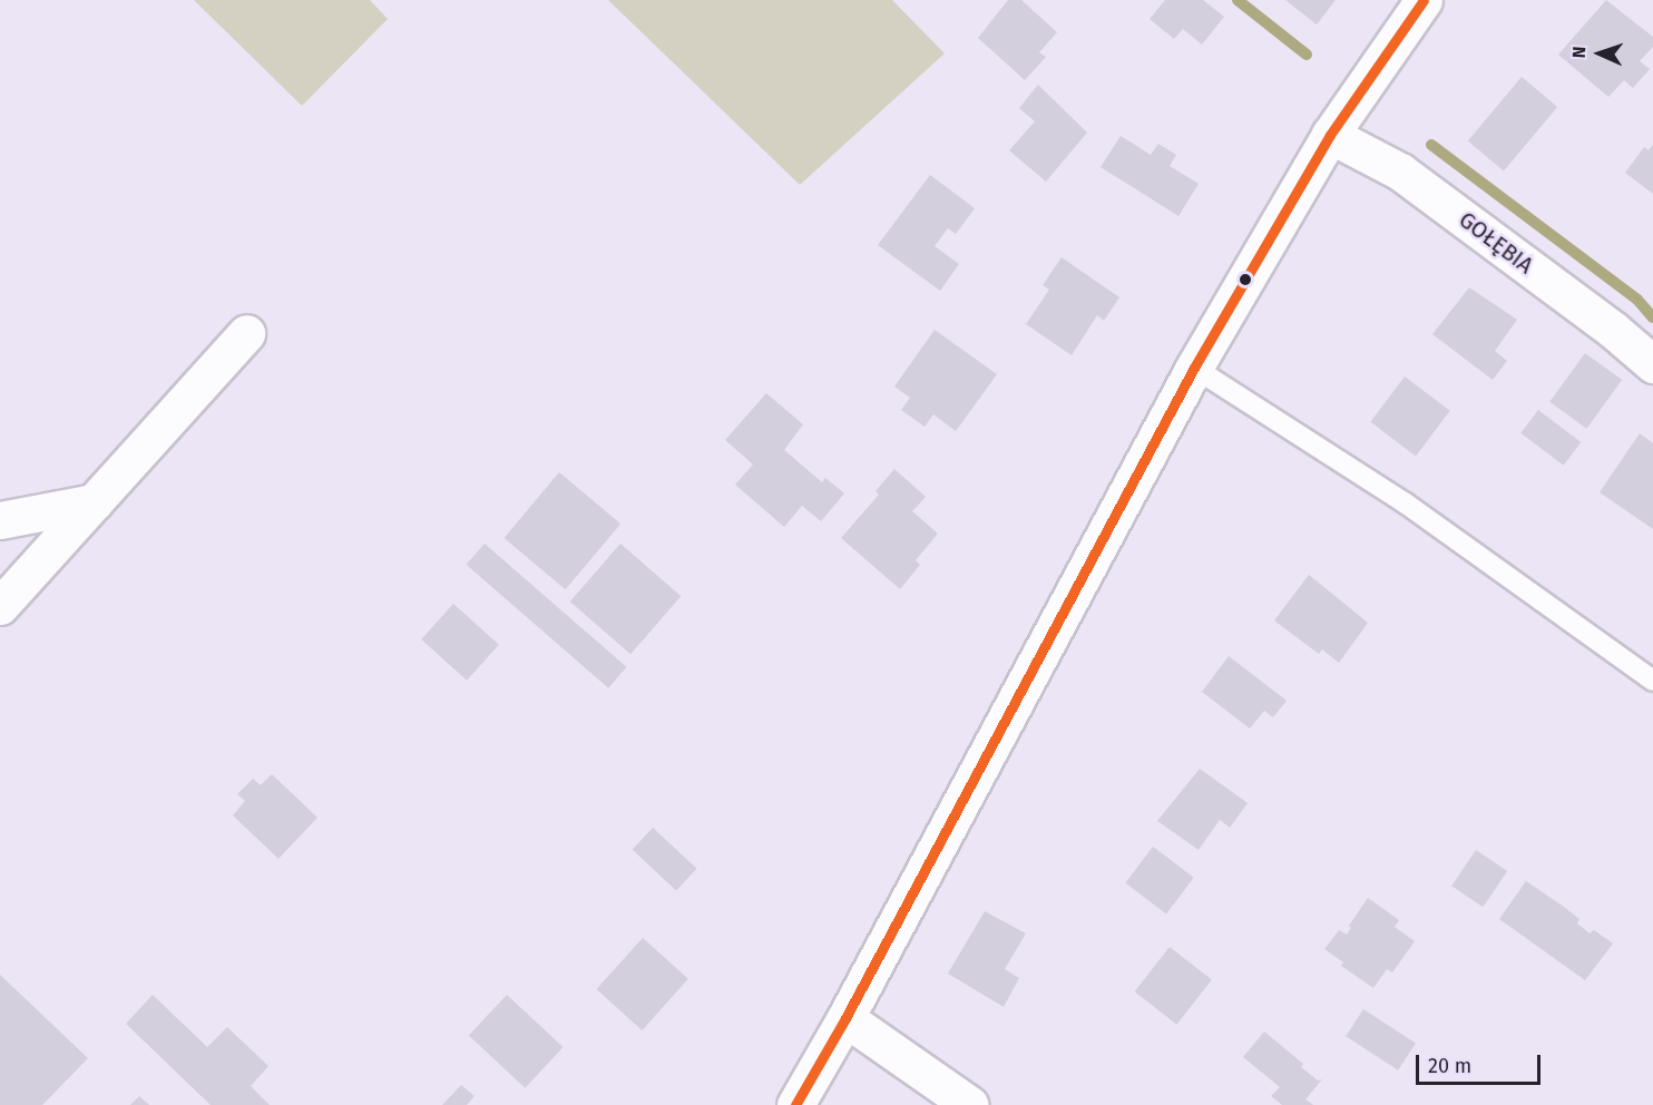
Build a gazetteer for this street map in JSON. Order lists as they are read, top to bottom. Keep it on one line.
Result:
{"streets":{"street":["GOŁĘBIA"]},"scale_bar":"20 m","north":"left"}
